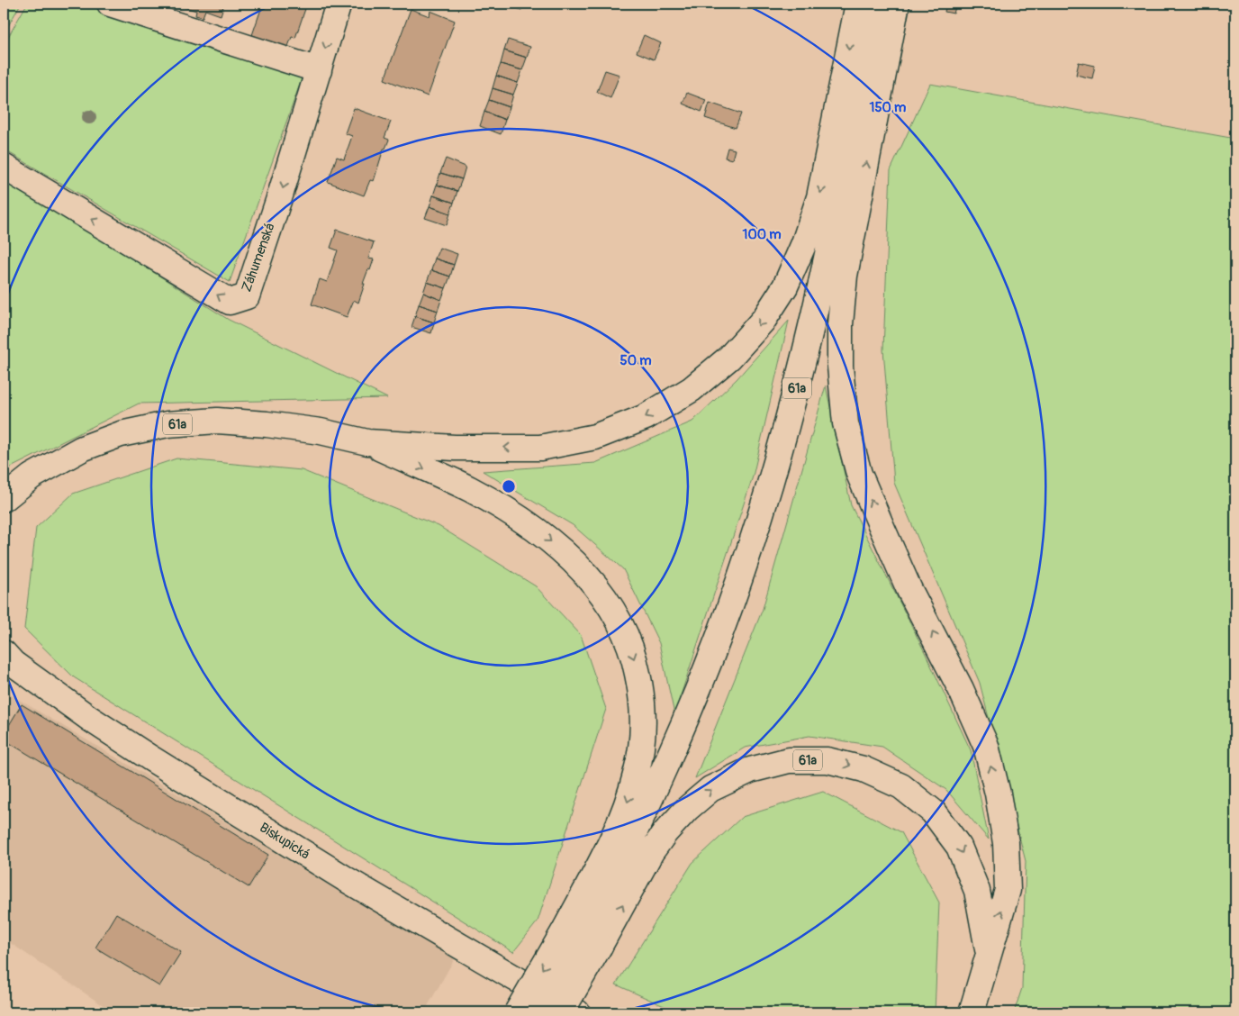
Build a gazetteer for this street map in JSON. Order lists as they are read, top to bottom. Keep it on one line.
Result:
{"streets":{"main road":["Záhumenská","61a","Biskupická"]},"rings":["150 m","100 m","50 m"]}
